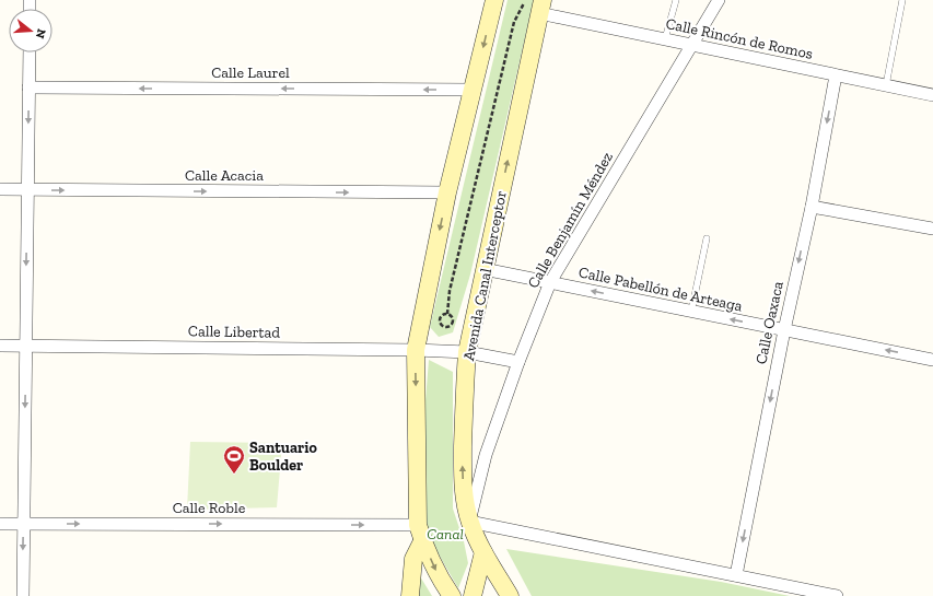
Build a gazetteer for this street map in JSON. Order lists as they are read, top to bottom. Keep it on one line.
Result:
{"streets":{"main road":["Avenida Canal Interceptor"],"street":["Calle Rincón de Romos","Calle Laurel","Calle Acacia","Calle Benjamín Méndez","Calle Pabellón de Arteaga","Calle Oaxaca","Calle Libertad","Calle Roble"]},"crossings":[["Calle Rincón de Romos","Calle Benjamín Méndez"],["Calle Rincón de Romos","Avenida Canal Interceptor"],["Calle Rincón de Romos","Calle Oaxaca"],["Calle Benjamín Méndez","Avenida Canal Interceptor"],["Calle Benjamín Méndez","Calle Pabellón de Arteaga"],["Calle Benjamín Méndez","Calle Libertad"],["Avenida Canal Interceptor","Calle Pabellón de Arteaga"],["Avenida Canal Interceptor","Calle Libertad"],["Calle Pabellón de Arteaga","Calle Oaxaca"]],"one_way":["Calle Laurel","Calle Acacia","Calle Pabellón de Arteaga","Calle Oaxaca","Calle Roble"],"parks":["Canal"],"places":{"sports":["Santuario Boulder"]},"north":"right"}
